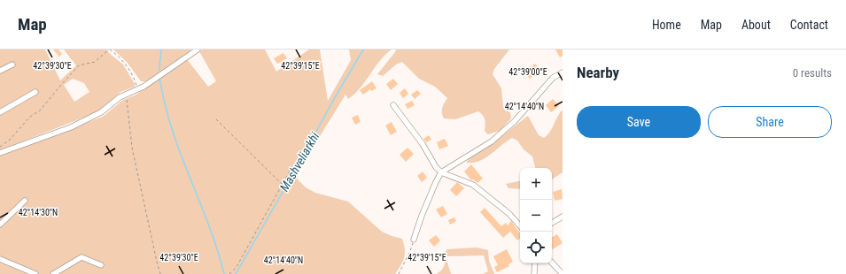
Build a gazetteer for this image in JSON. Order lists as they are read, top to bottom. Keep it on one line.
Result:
{"water":["Mashveliarkhi"],"page":{"header":"Map","nav":["Home","Map","About","Contact"],"heading":["Nearby","0 results"],"buttons":["Save","Share"],"map_buttons":["+","−"]},"coordinates":["42°39'30\"E","42°39'15\"E","42°39'00\"E","42°14'40\"N","42°14'30\"N"]}
